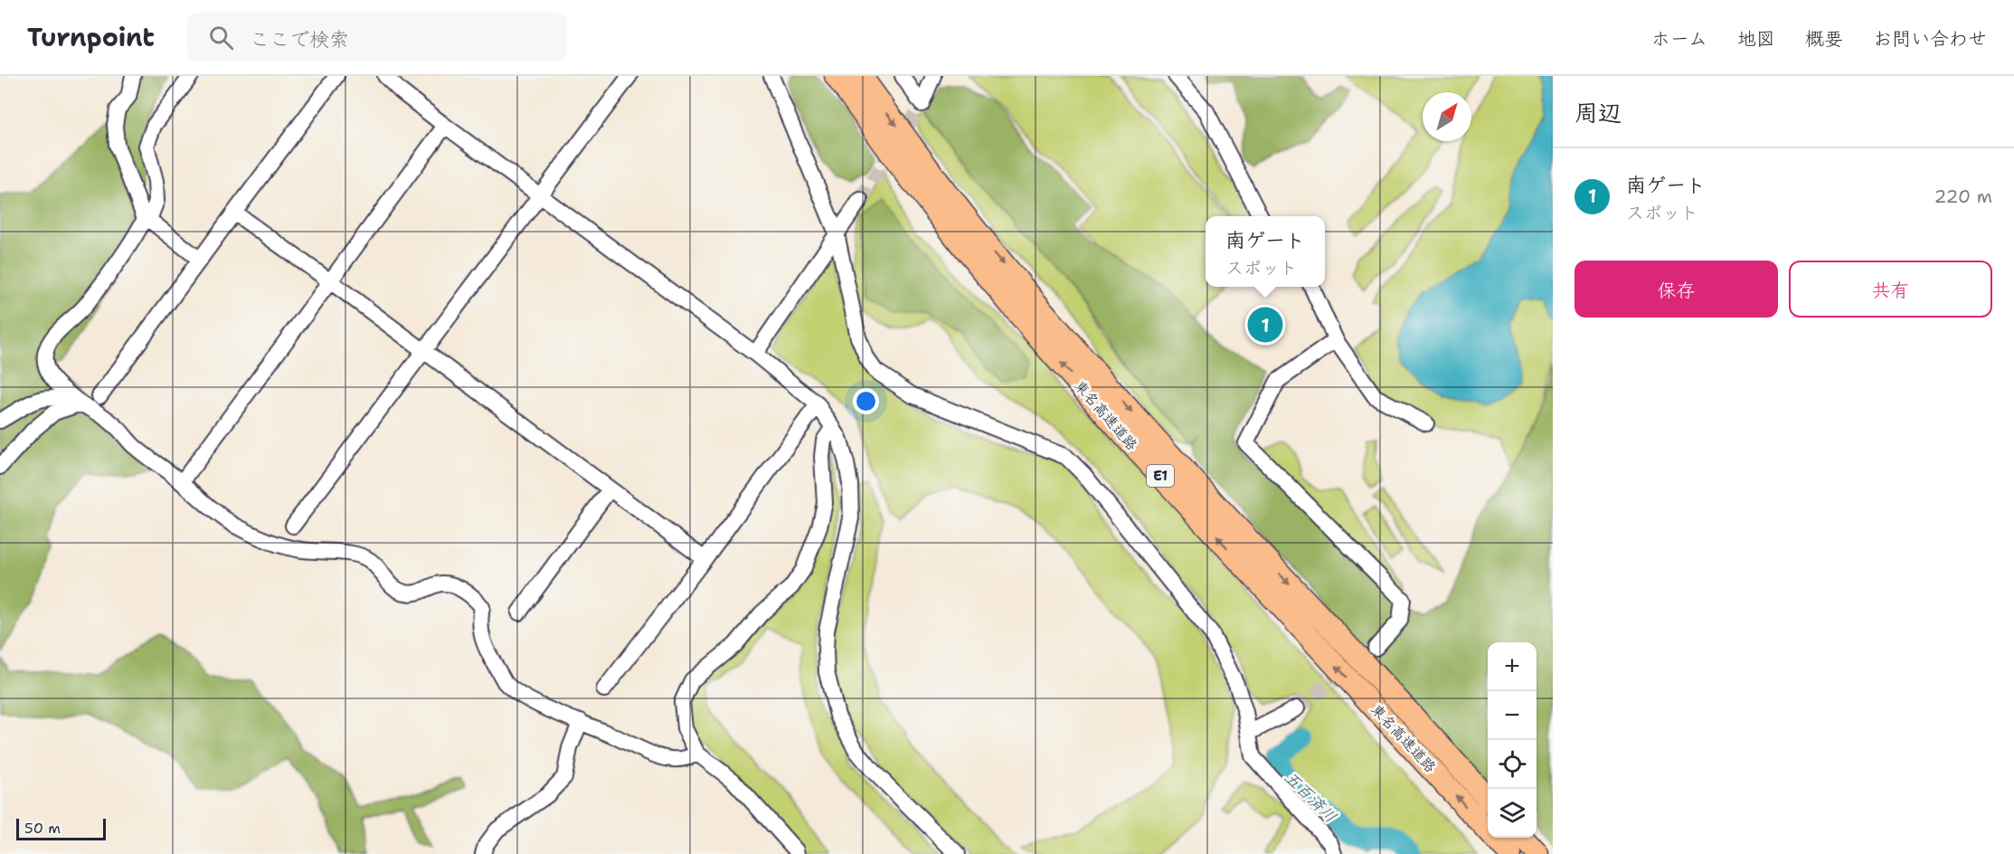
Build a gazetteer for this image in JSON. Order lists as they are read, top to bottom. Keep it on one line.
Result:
{"streets":{"highway":["東名高速道路","E1"]},"water":["五百済川"],"scale_bar":"50 m","north":"top right","page":{"header":"Turnpoint","search":"ここで検索","nav":["ホーム","地図","概要","お問い合わせ"],"heading":"周辺","list":[{"mark":"1","name":"南ゲート","note":"スポット","value":"220 m"}],"popup":["南ゲート","スポット"],"buttons":["保存","共有"],"pins":"1","map_buttons":["+","−"],"scale":"50 m"}}
